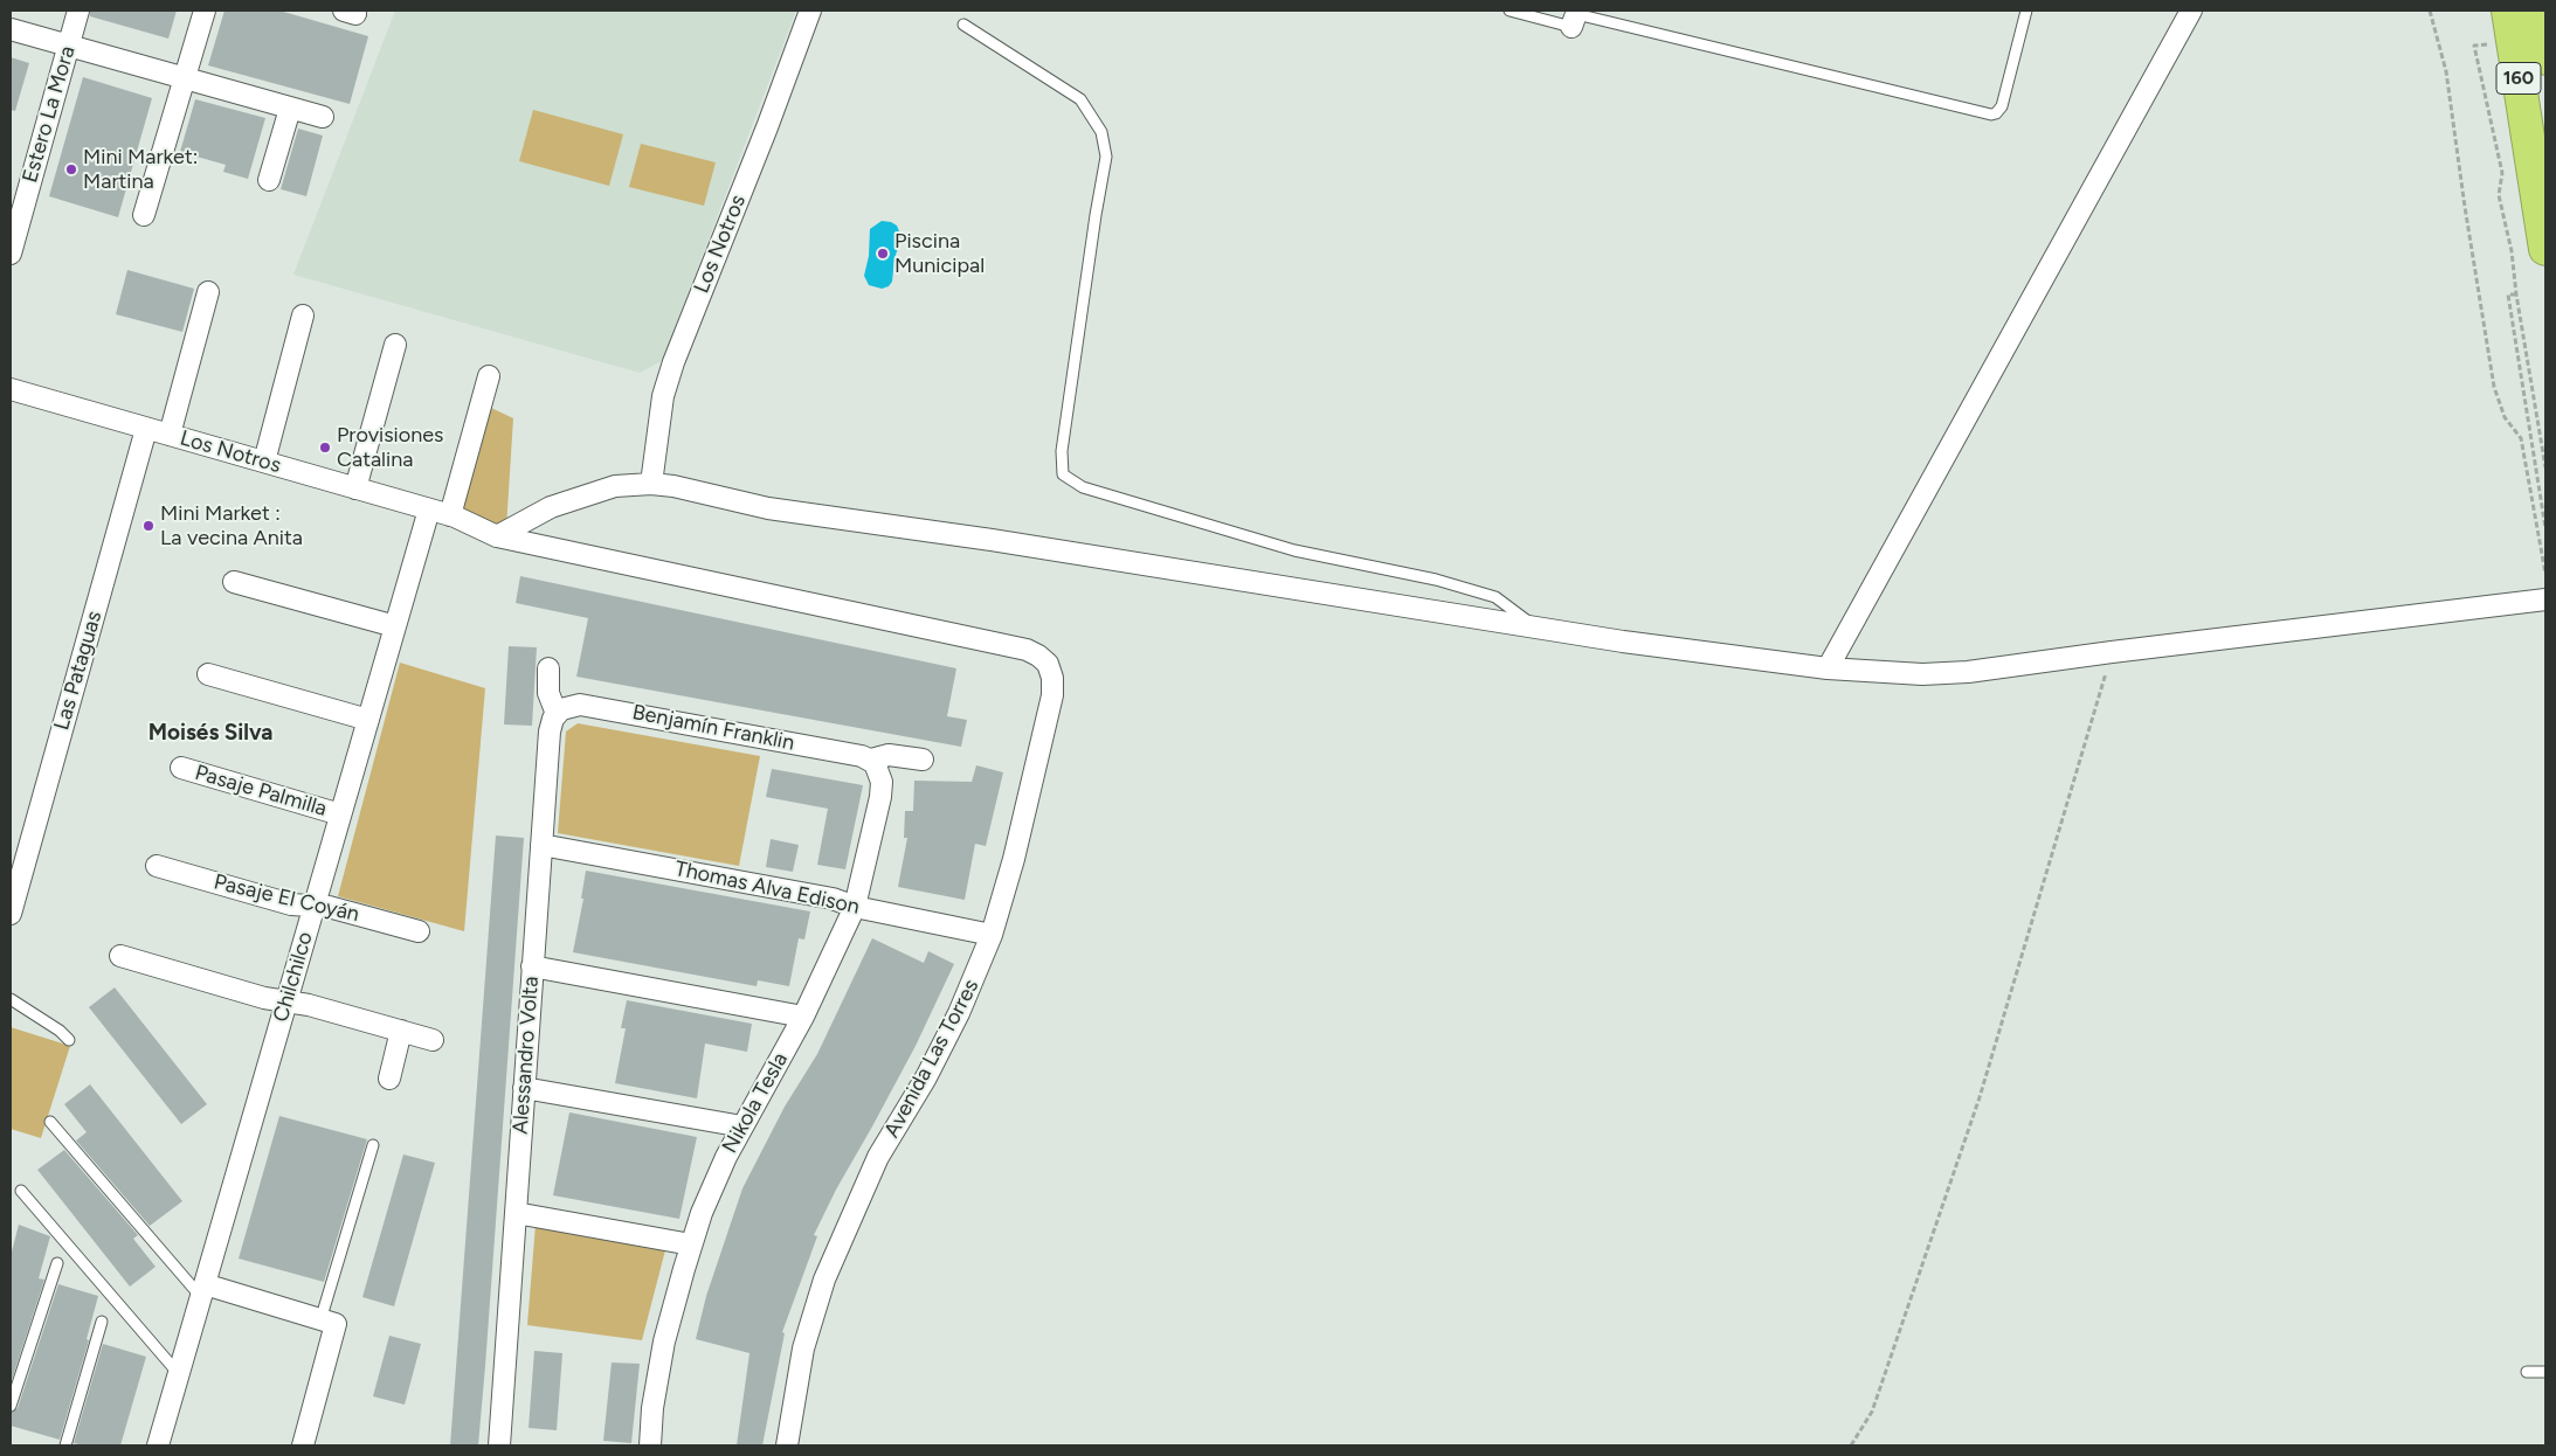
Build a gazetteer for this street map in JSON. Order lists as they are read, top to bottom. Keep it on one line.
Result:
{"streets":{"highway":["160"],"street":["Estero La Mora","Los Notros","Las Pataguas","Benjamín Franklin","Pasaje Palmilla","Thomas Alva Edison","Pasaje El Coyán","Chilchilco","Alessandro Volta","Avenida Las Torres","Nikola Tesla"]},"crossings":[["Los Notros","Las Pataguas"],["Los Notros","Chilchilco"],["Los Notros","Avenida Las Torres"],["Benjamín Franklin","Alessandro Volta"],["Benjamín Franklin","Nikola Tesla"],["Pasaje Palmilla","Chilchilco"],["Thomas Alva Edison","Alessandro Volta"],["Thomas Alva Edison","Avenida Las Torres"],["Thomas Alva Edison","Nikola Tesla"],["Pasaje El Coyán","Chilchilco"]],"districts":["Moisés Silva"],"places":["Mini Market: Martina","Piscina Municipal","Provisiones Catalina","Mini Market : La vecina Anita"]}
